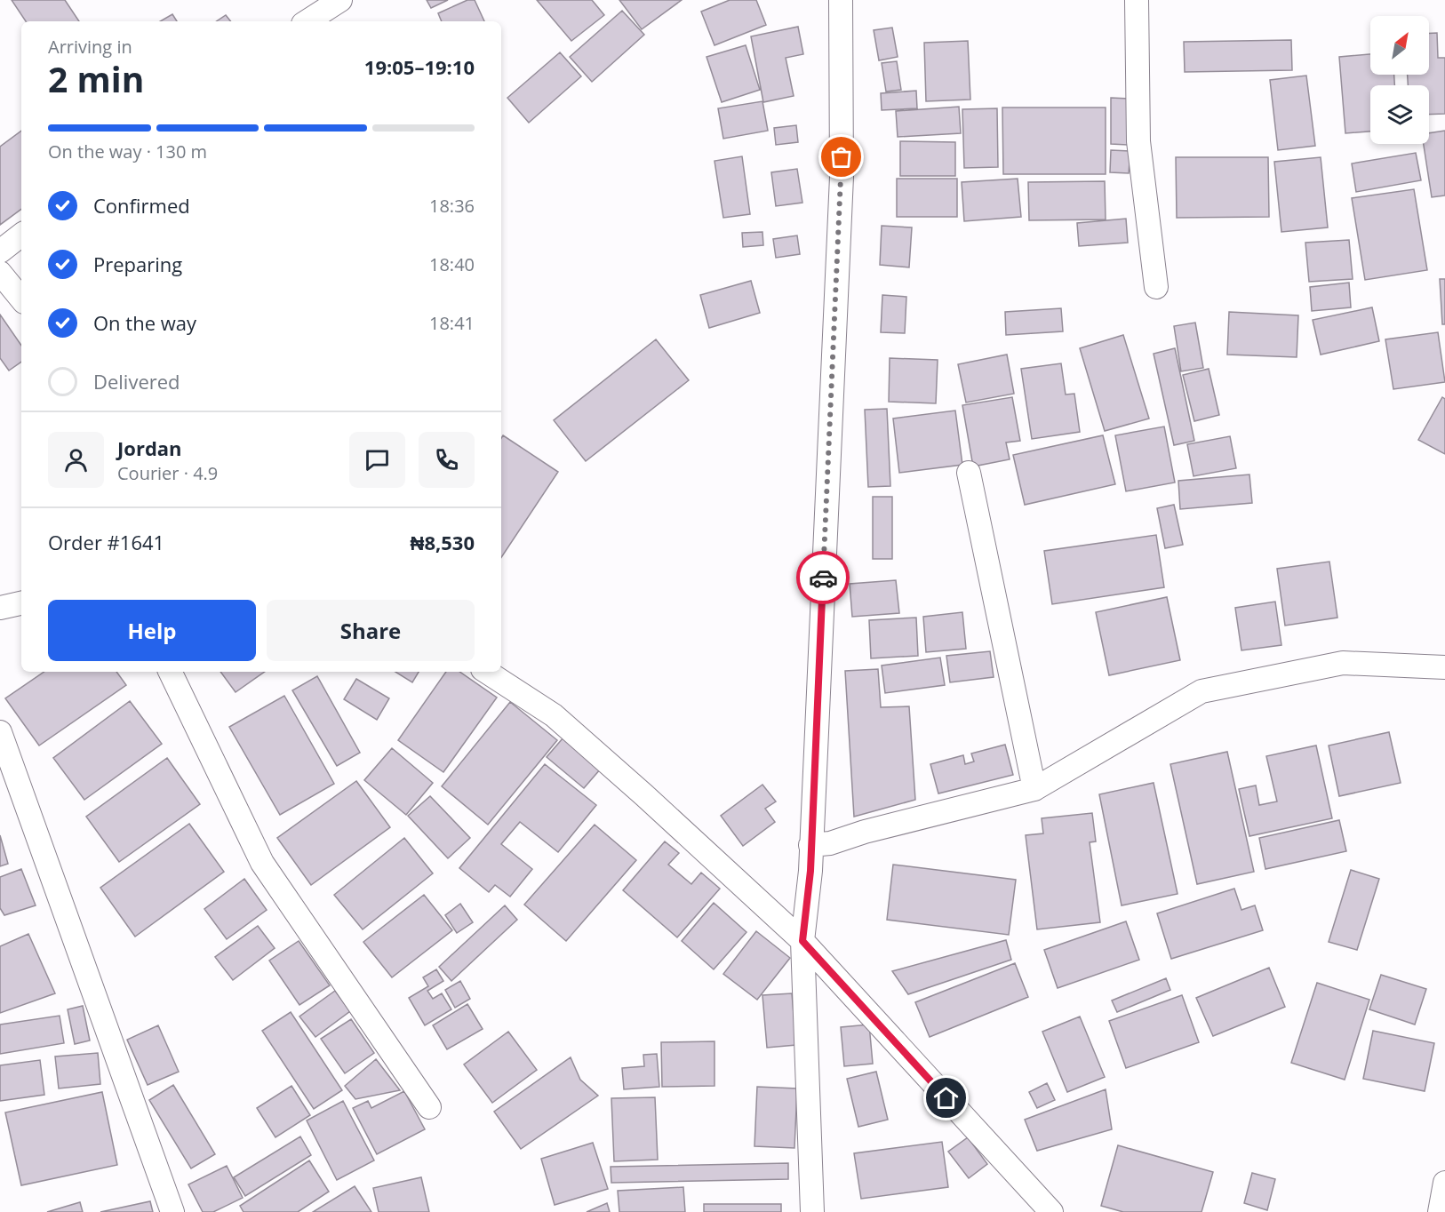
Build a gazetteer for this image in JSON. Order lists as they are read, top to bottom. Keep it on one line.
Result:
{"north":"top right","page":{"heading":["2 min","Arriving in","19:05–19:10"],"panel":["Jordan","Courier · 4.9","Order #1641","₦8,530"],"bar":"On the way · 130 m","list":[["Confirmed","18:36"],["Preparing","18:40"],["On the way","18:41"],"Delivered"],"buttons":["Help","Share"]}}
